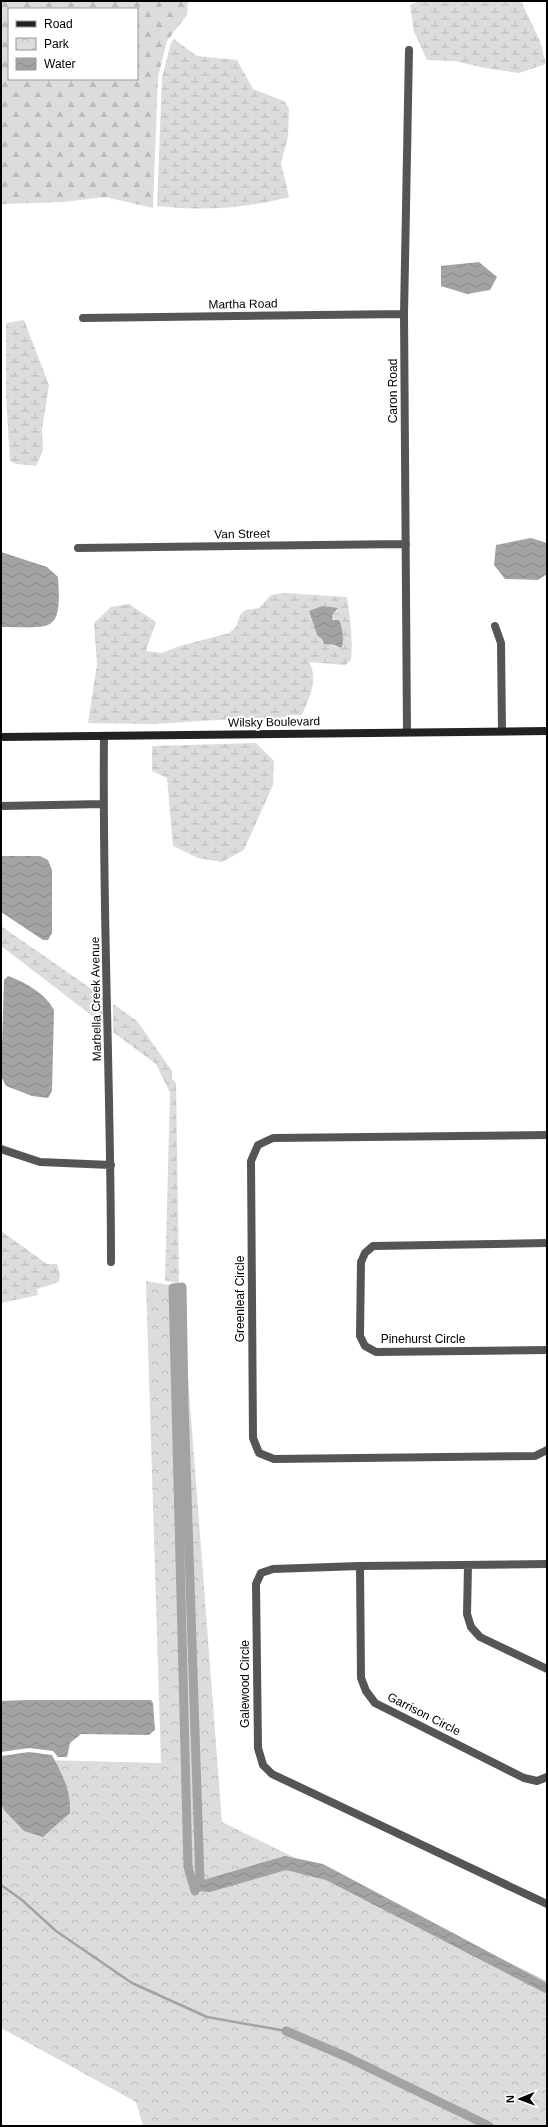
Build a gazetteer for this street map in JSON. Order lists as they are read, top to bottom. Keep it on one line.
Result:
{"streets":{"main road":["Wilsky Boulevard"],"street":["Martha Road","Caron Road","Van Street","Marbella Creek Avenue","Greenleaf Circle","Pinehurst Circle","Galewood Circle","Garrison Circle"]},"crossings":[["Martha Road","Caron Road"],["Caron Road","Van Street"],["Caron Road","Wilsky Boulevard"],["Wilsky Boulevard","Marbella Creek Avenue"],["Galewood Circle","Garrison Circle"]],"legend":["Road","Park","Water"],"north":"left"}
